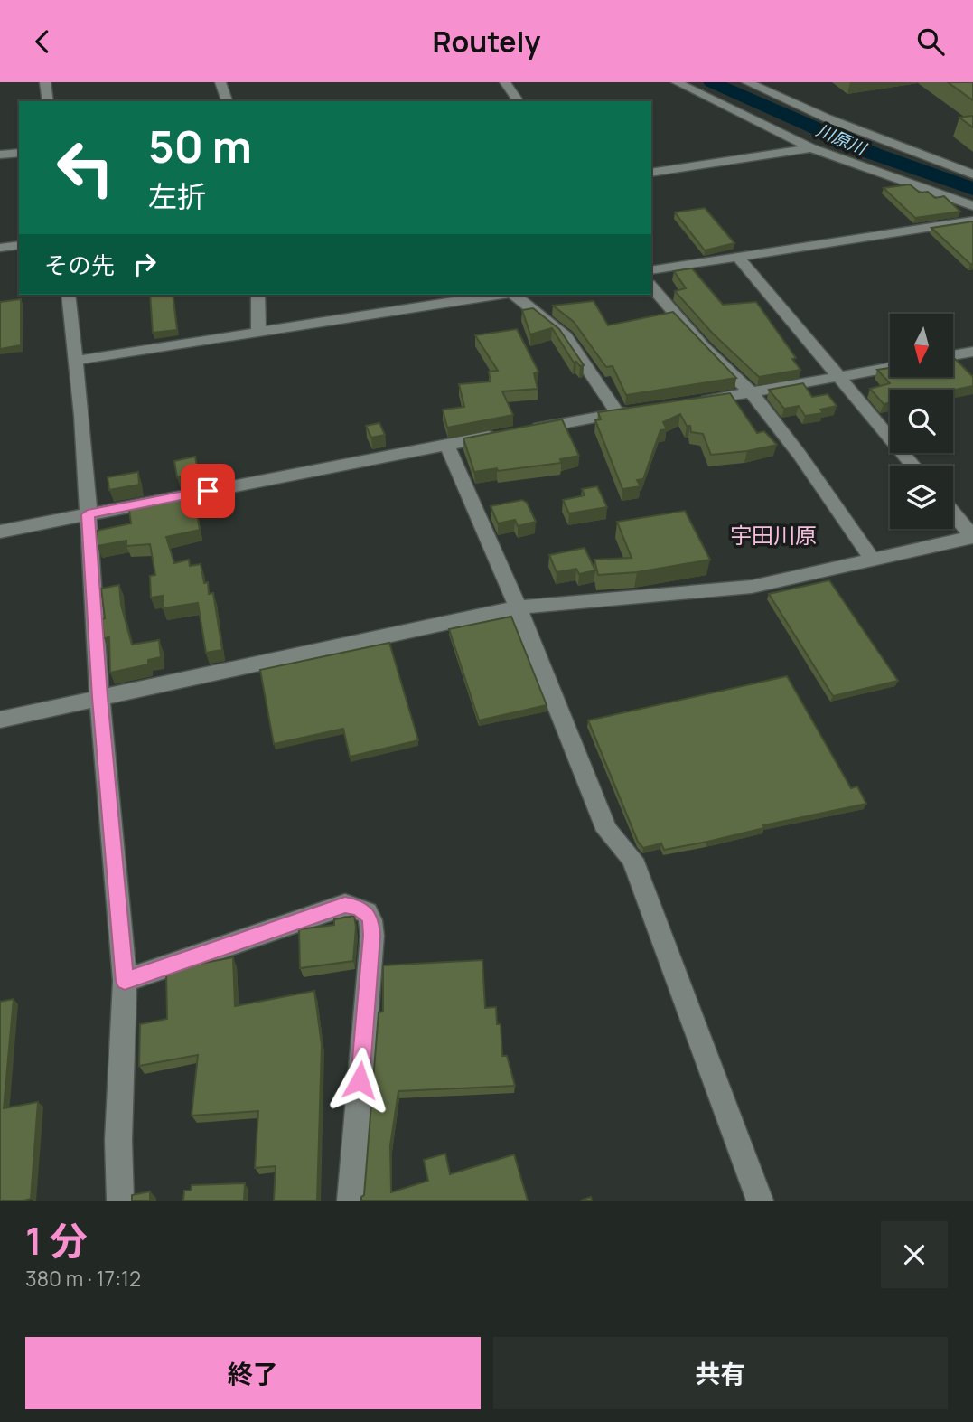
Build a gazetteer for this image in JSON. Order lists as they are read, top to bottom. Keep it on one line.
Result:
{"districts":["宇田川原"],"water":["川原川"],"north":"bottom","page":{"header":"Routely","turn":["50 m","左折"],"then":"その先","heading":["1 分","380 m · 17:12"],"buttons":["終了","共有"]}}
